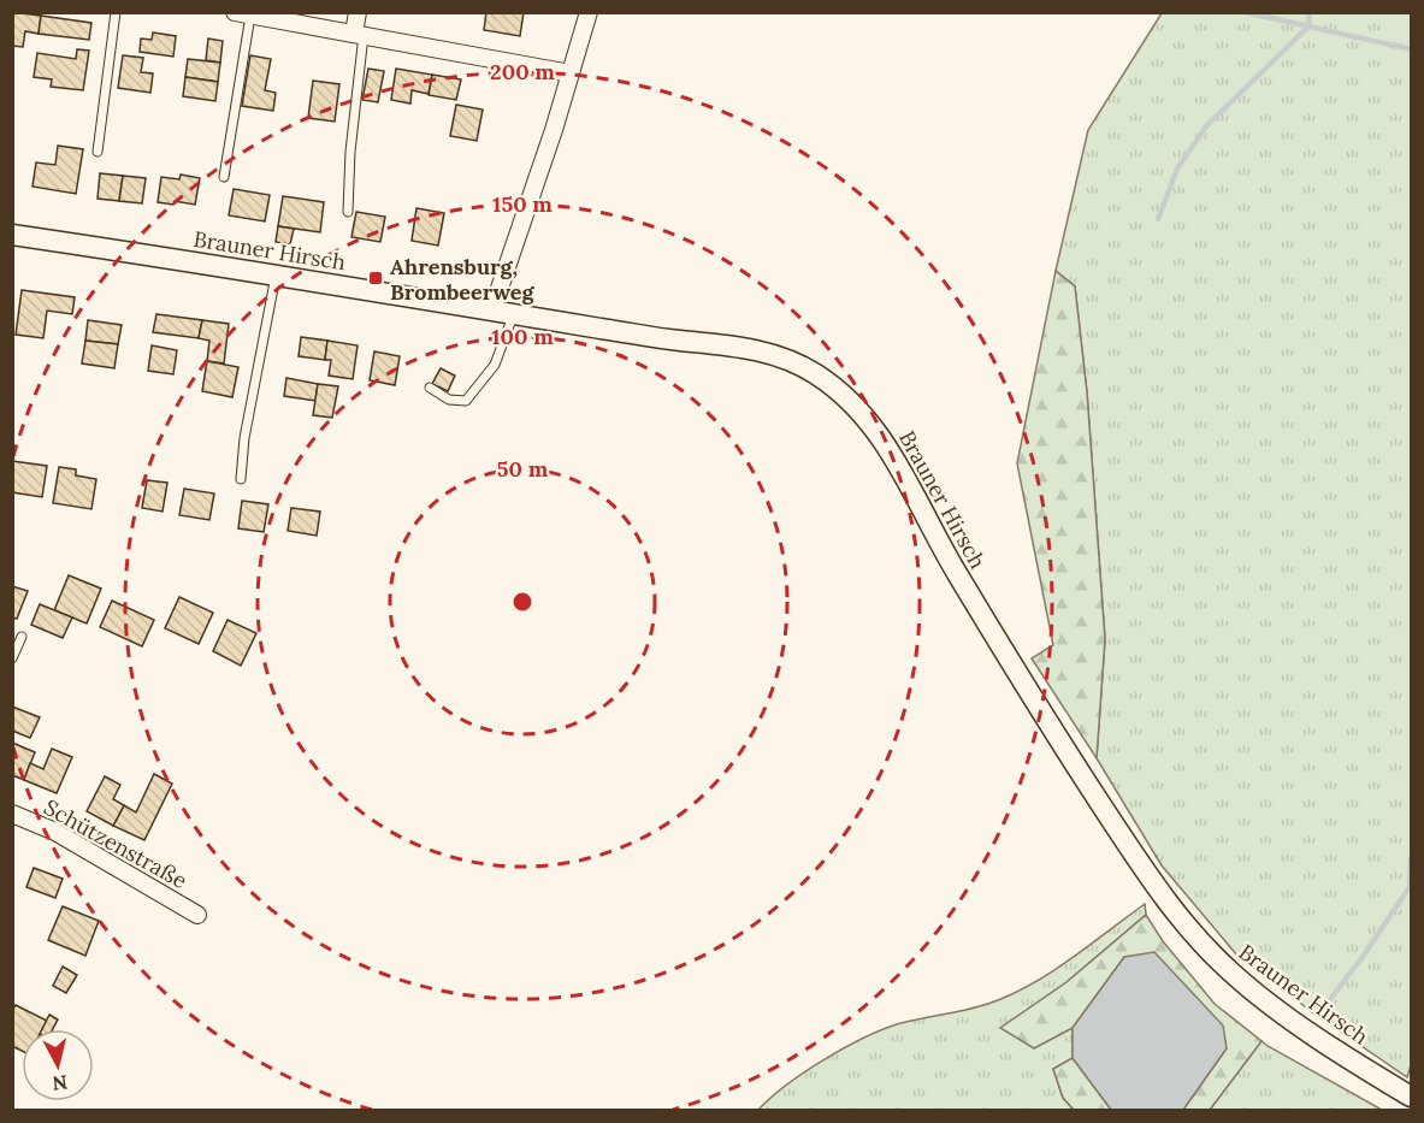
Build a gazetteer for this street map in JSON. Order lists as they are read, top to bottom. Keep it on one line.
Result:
{"streets":{"street":["Brauner Hirsch","Schützenstraße"]},"places":{"transit":["Ahrensburg, Brombeerweg"]},"north":"bottom","rings":["200 m","150 m","100 m","50 m"]}
